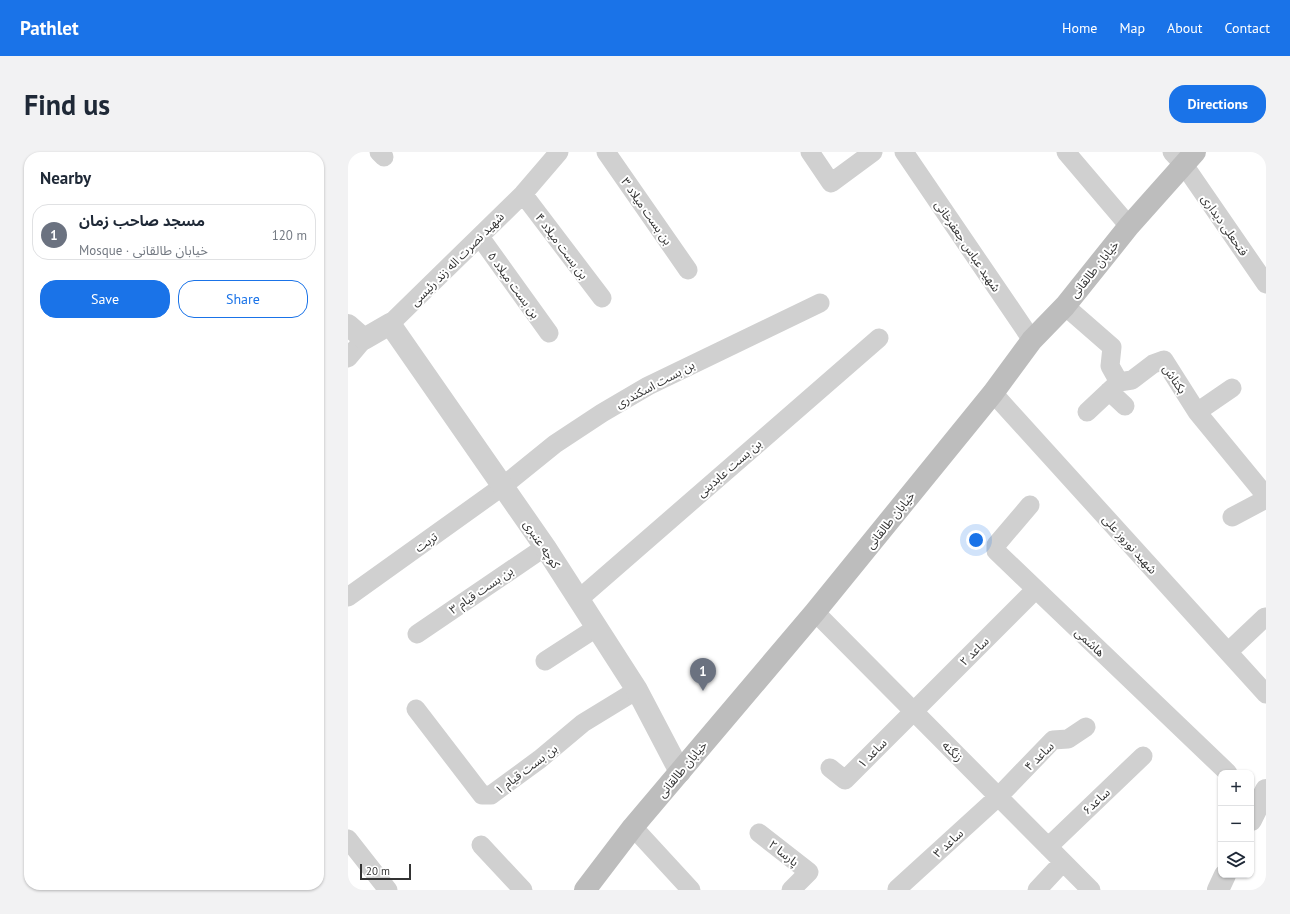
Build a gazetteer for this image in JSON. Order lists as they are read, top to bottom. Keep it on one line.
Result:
{"streets":{"main road":["خیابان طالقانی"],"street":["بن بست میلاد ۳","فتحعلی دیداری","بن بست میلاد ۴","شهید عباس جعفرخانی","شهید نصرت اله زند رئیسی","بن بست میلاد ۵","بکتاش","بن بست اسکندری","بن بست عابدینی","تربت","کوچه عنبری","شهید نوروز علی","بن بست قیام ۳","هاشمی","ساعد ۲","زنگنه","ساعد ۱","ساعد ۴","بن بست قیام ۱","ساعد۶","ساعد ۳","پارسا ۲"]},"crossings":[["فتحعلی دیداری","خیابان طالقانی"],["بن بست میلاد ۴","شهید نصرت اله زند رئیسی"],["شهید عباس جعفرخانی","خیابان طالقانی"],["شهید نصرت اله زند رئیسی","بن بست میلاد ۵"],["شهید نصرت اله زند رئیسی","کوچه عنبری"],["خیابان طالقانی","کوچه عنبری"],["خیابان طالقانی","شهید نوروز علی"],["خیابان طالقانی","زنگنه"],["بن بست اسکندری","تربت"],["بن بست اسکندری","کوچه عنبری"],["بن بست عابدینی","کوچه عنبری"],["تربت","کوچه عنبری"],["کوچه عنبری","بن بست قیام ۳"],["کوچه عنبری","بن بست قیام ۱"],["هاشمی","ساعد ۲"],["ساعد ۲","زنگنه"],["ساعد ۲","ساعد ۱"],["زنگنه","ساعد ۱"],["زنگنه","ساعد ۴"],["زنگنه","ساعد۶"],["زنگنه","ساعد ۳"],["ساعد ۴","ساعد ۳"]],"scale_bar":"20 m","page":{"header":"Pathlet","nav":["Home","Map","About","Contact"],"buttons":["Directions",["Save","Share"]],"title":"Find us","heading":"Nearby","list":[{"mark":"1","name":"مسجد صاحب زمان","note":"Mosque · خیابان طالقانی","value":"120 m"}],"pins":"1","map_buttons":["+","−"],"scale":"20 m"}}
